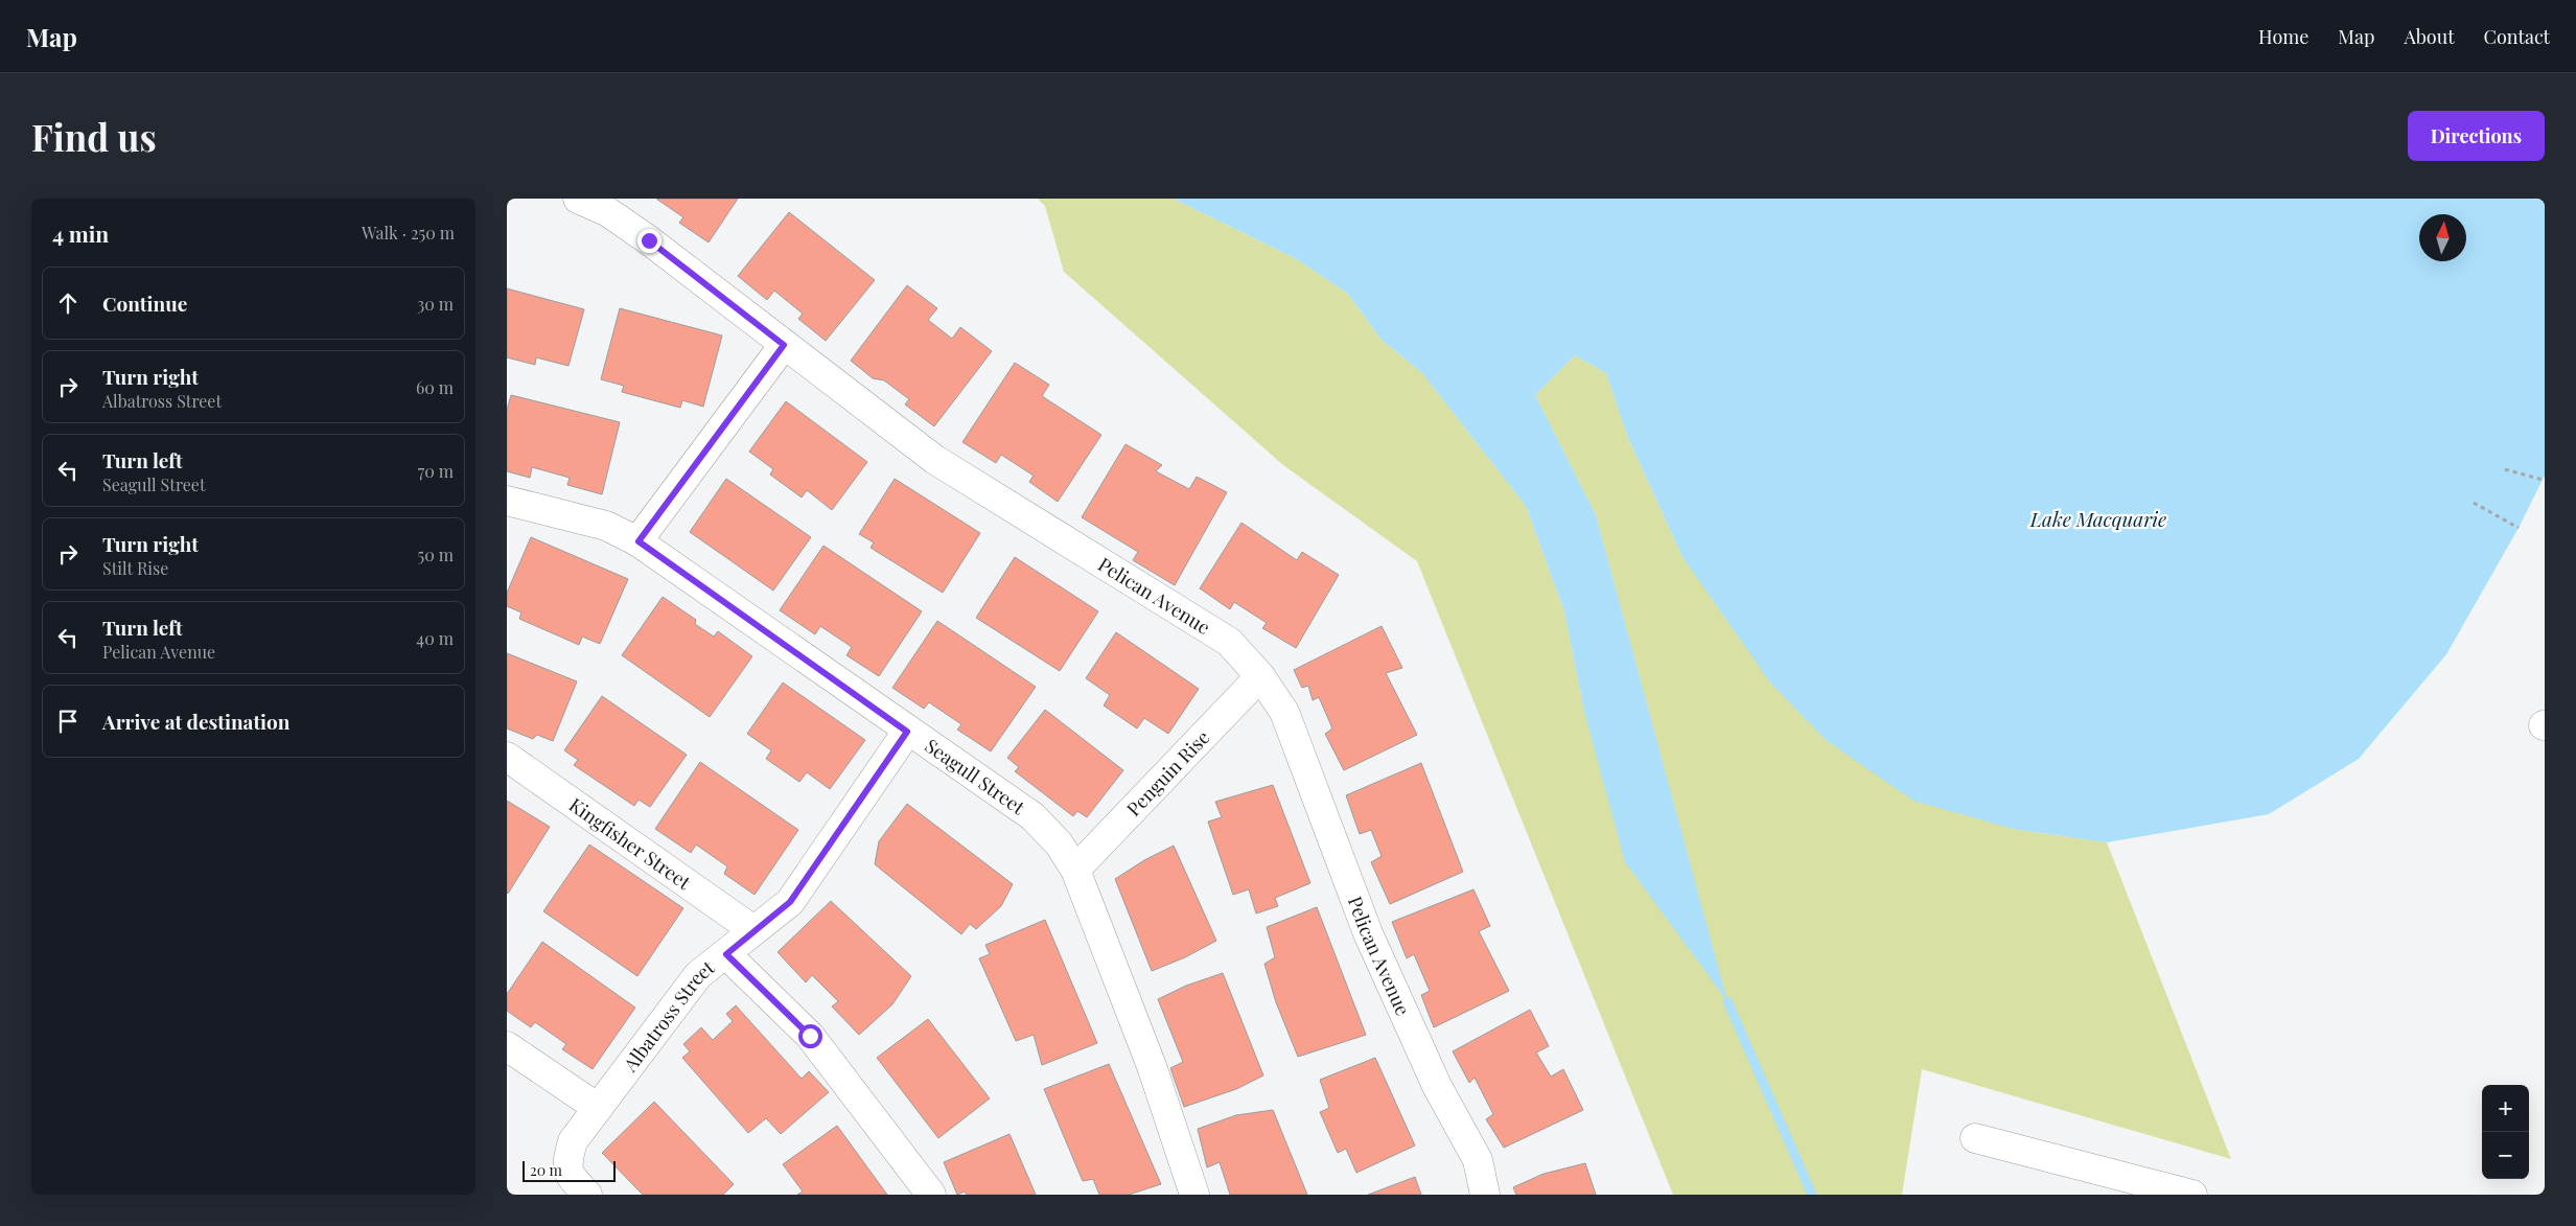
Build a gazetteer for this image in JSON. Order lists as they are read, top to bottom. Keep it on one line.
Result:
{"streets":{"street":["Pelican Avenue","Penguin Rise","Seagull Street","Kingfisher Street","Albatross Street"]},"crossings":[["Pelican Avenue","Penguin Rise"],["Penguin Rise","Seagull Street"],["Seagull Street","Albatross Street"],["Kingfisher Street","Albatross Street"]],"water":["Lake Macquarie"],"scale_bar":"20 m","north":"top","page":{"header":"Map","nav":["Home","Map","About","Contact"],"buttons":"Directions","title":"Find us","heading":["4 min","Walk · 250 m"],"list":[["Continue","30 m"],["Turn right","Albatross Street","60 m"],["Turn left","Seagull Street","70 m"],["Turn right","Stilt Rise","50 m"],["Turn left","Pelican Avenue","40 m"],"Arrive at destination"],"map_buttons":["+","−"],"scale":"20 m"}}
